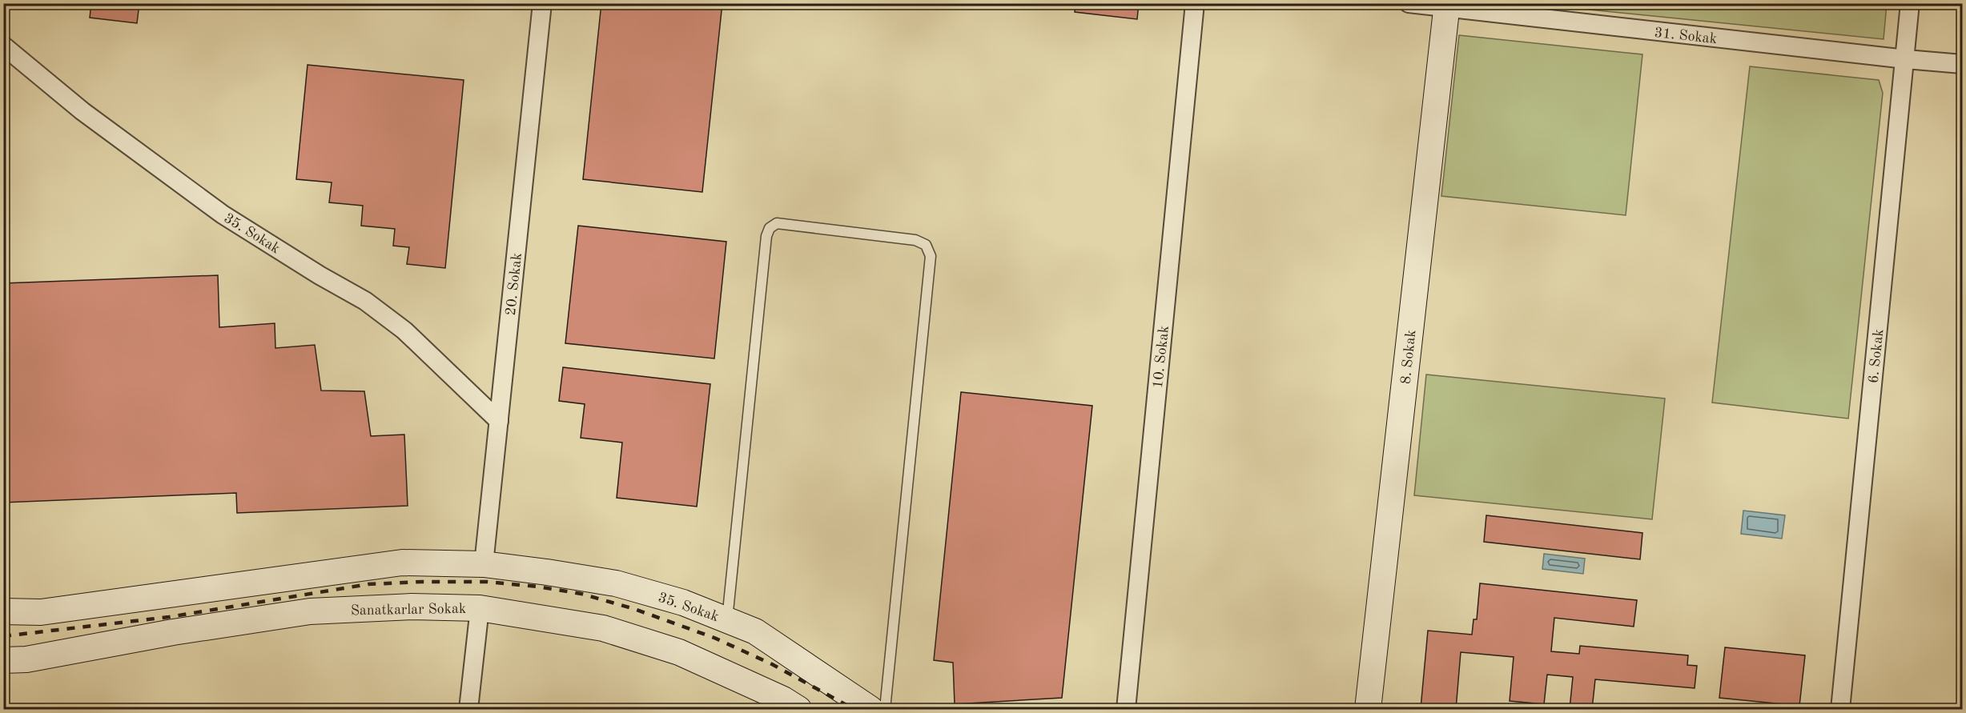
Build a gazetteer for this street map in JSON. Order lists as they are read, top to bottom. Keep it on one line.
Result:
{"streets":{"street":["31. Sokak","35. Sokak","20. Sokak","6. Sokak","10. Sokak","8. Sokak","Sanatkarlar Sokak"]},"crossings":[["31. Sokak","6. Sokak"],["31. Sokak","8. Sokak"],["35. Sokak","20. Sokak"]]}
